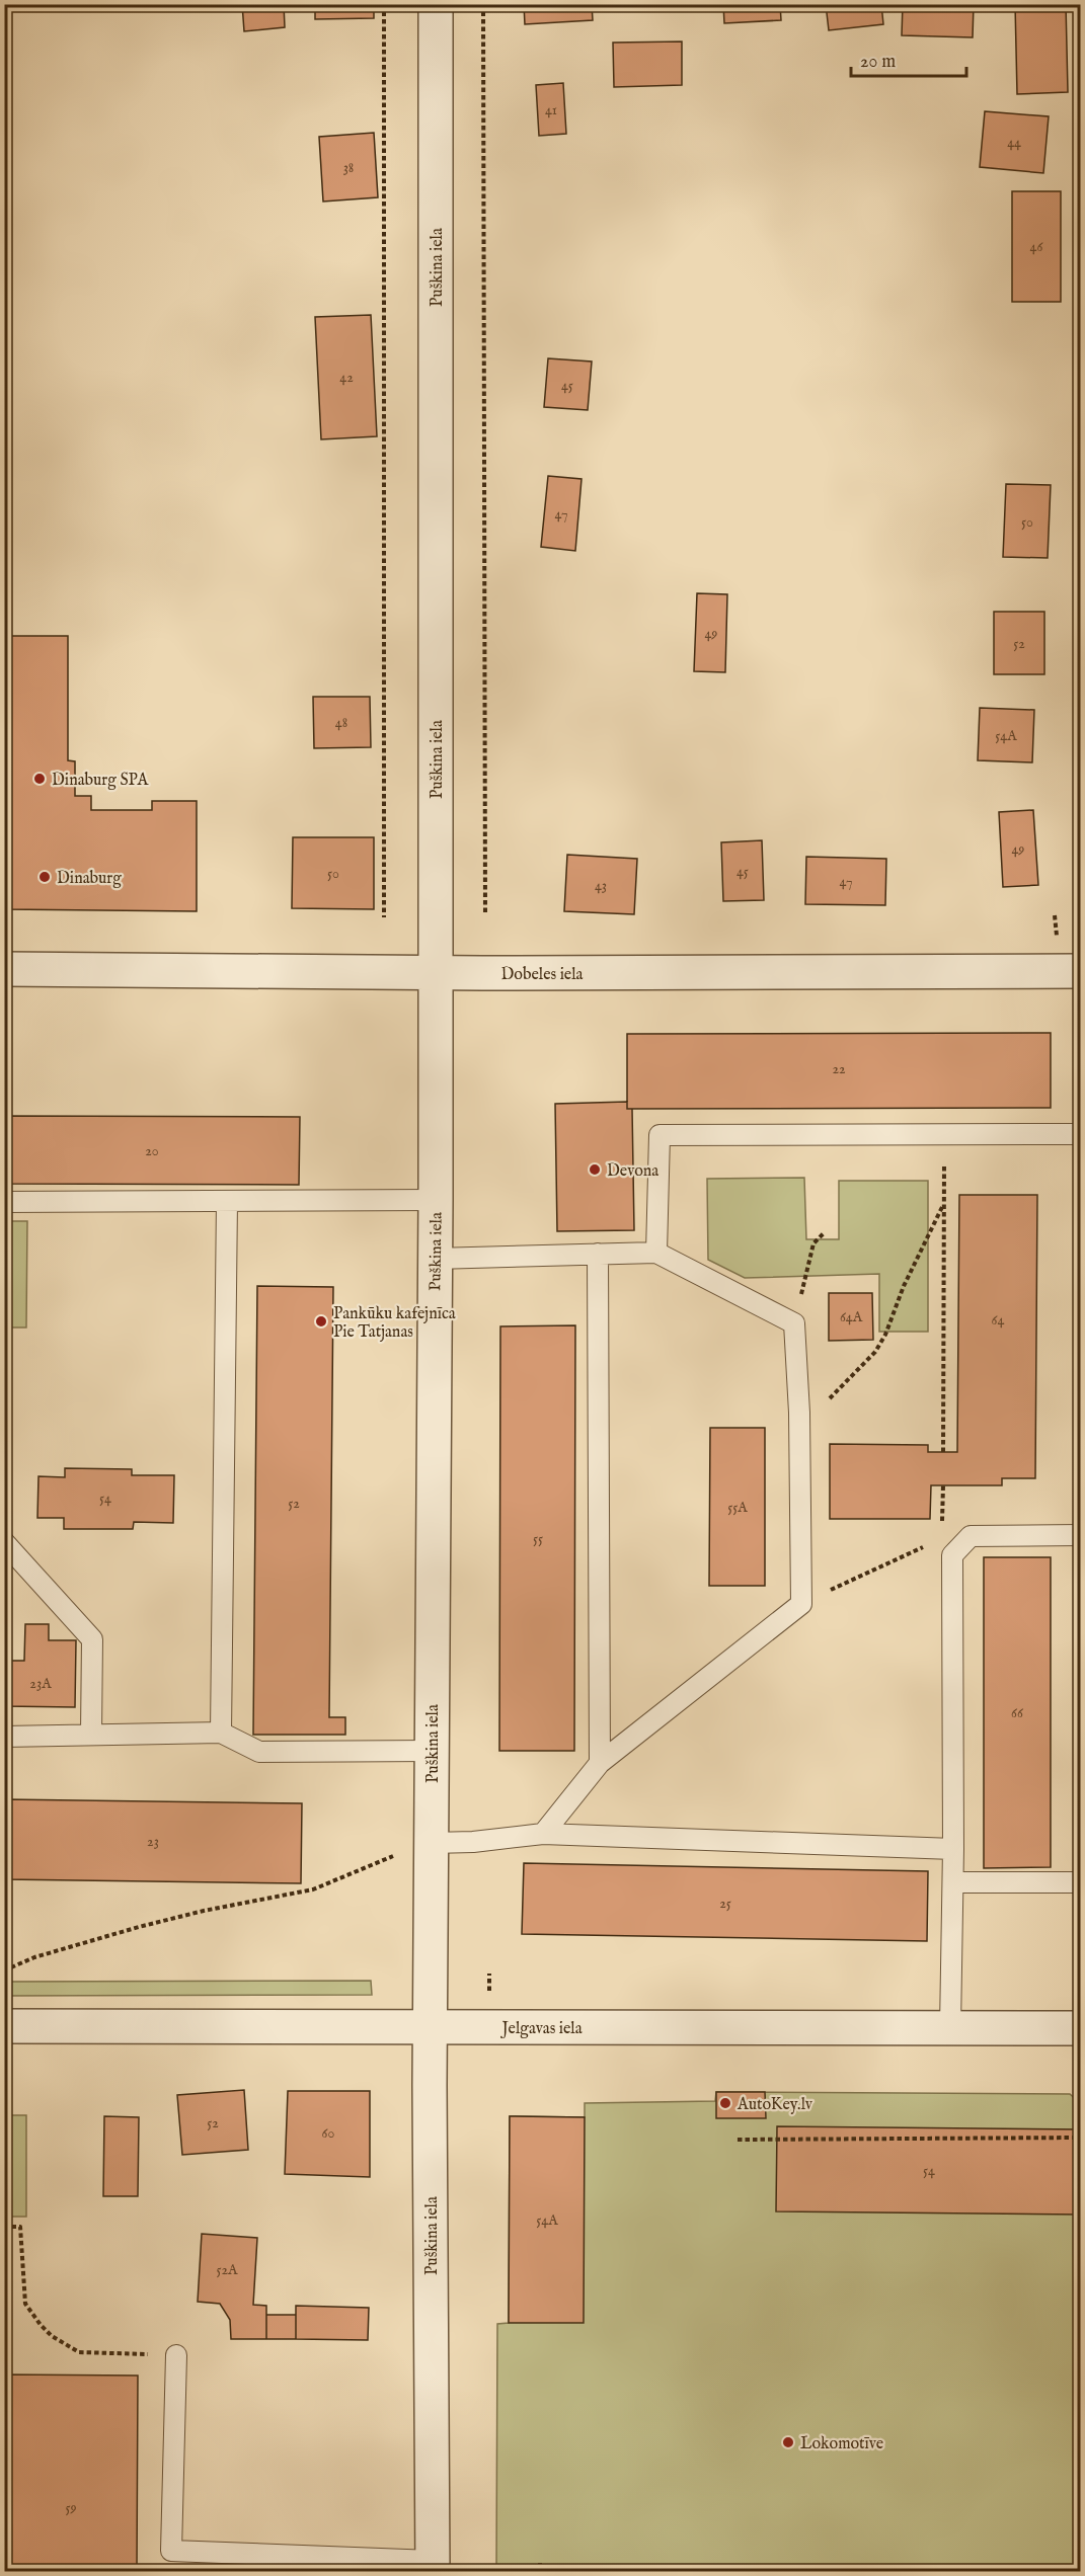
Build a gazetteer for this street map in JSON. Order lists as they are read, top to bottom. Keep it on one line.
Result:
{"streets":{"street":["Puškina iela","Dobeles iela","Jelgavas iela"]},"crossings":[["Puškina iela","Dobeles iela"],["Puškina iela","Jelgavas iela"]],"places":["Dinaburg SPA","Dinaburg","Devona","Pankūku kafejnīca Pie Tatjanas","AutoKey.lv","Lokomotīve"],"house_numbers":["41","44","38","46","42","45","47","50","49","52","48","54A","49","45","50","47","43","22","20","64A","64","54","52","55A","55","23A","66","23","25","52","60","54","54A","52A","59"],"scale_bar":"20 m"}
